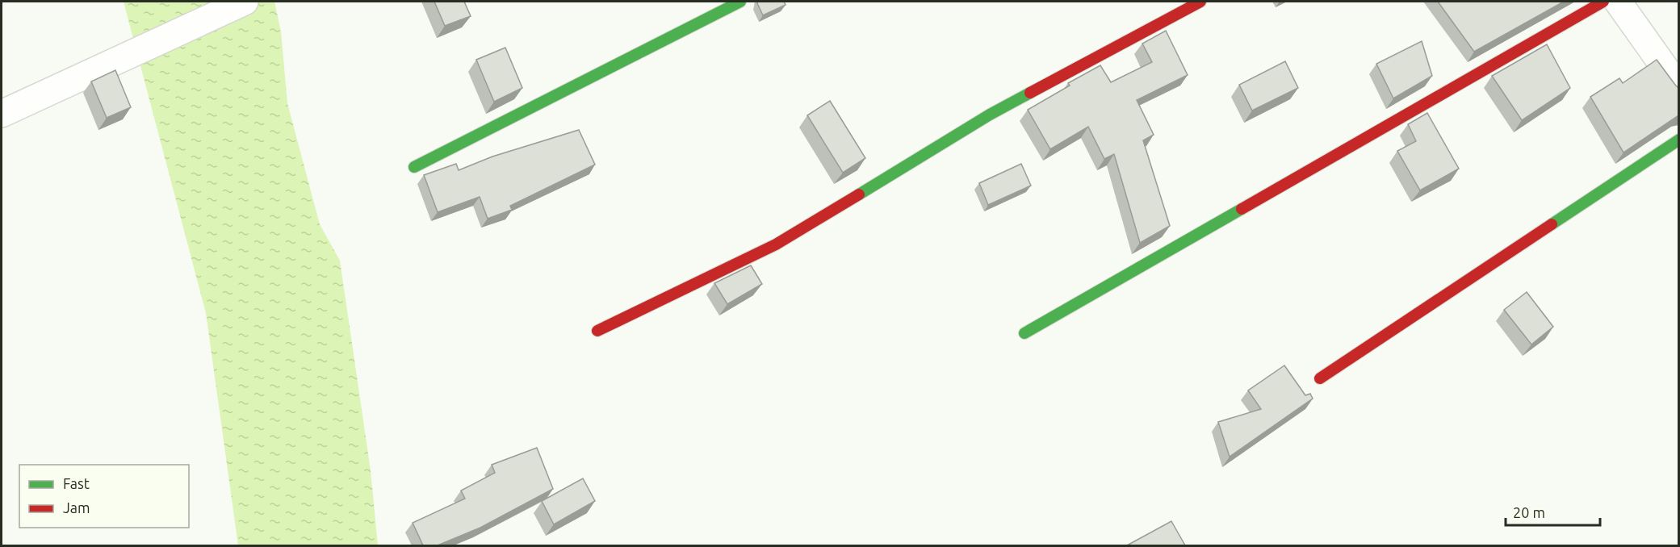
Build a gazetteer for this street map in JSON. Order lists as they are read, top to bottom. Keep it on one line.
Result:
{"legend":["Fast","Jam"],"scale_bar":"20 m"}
